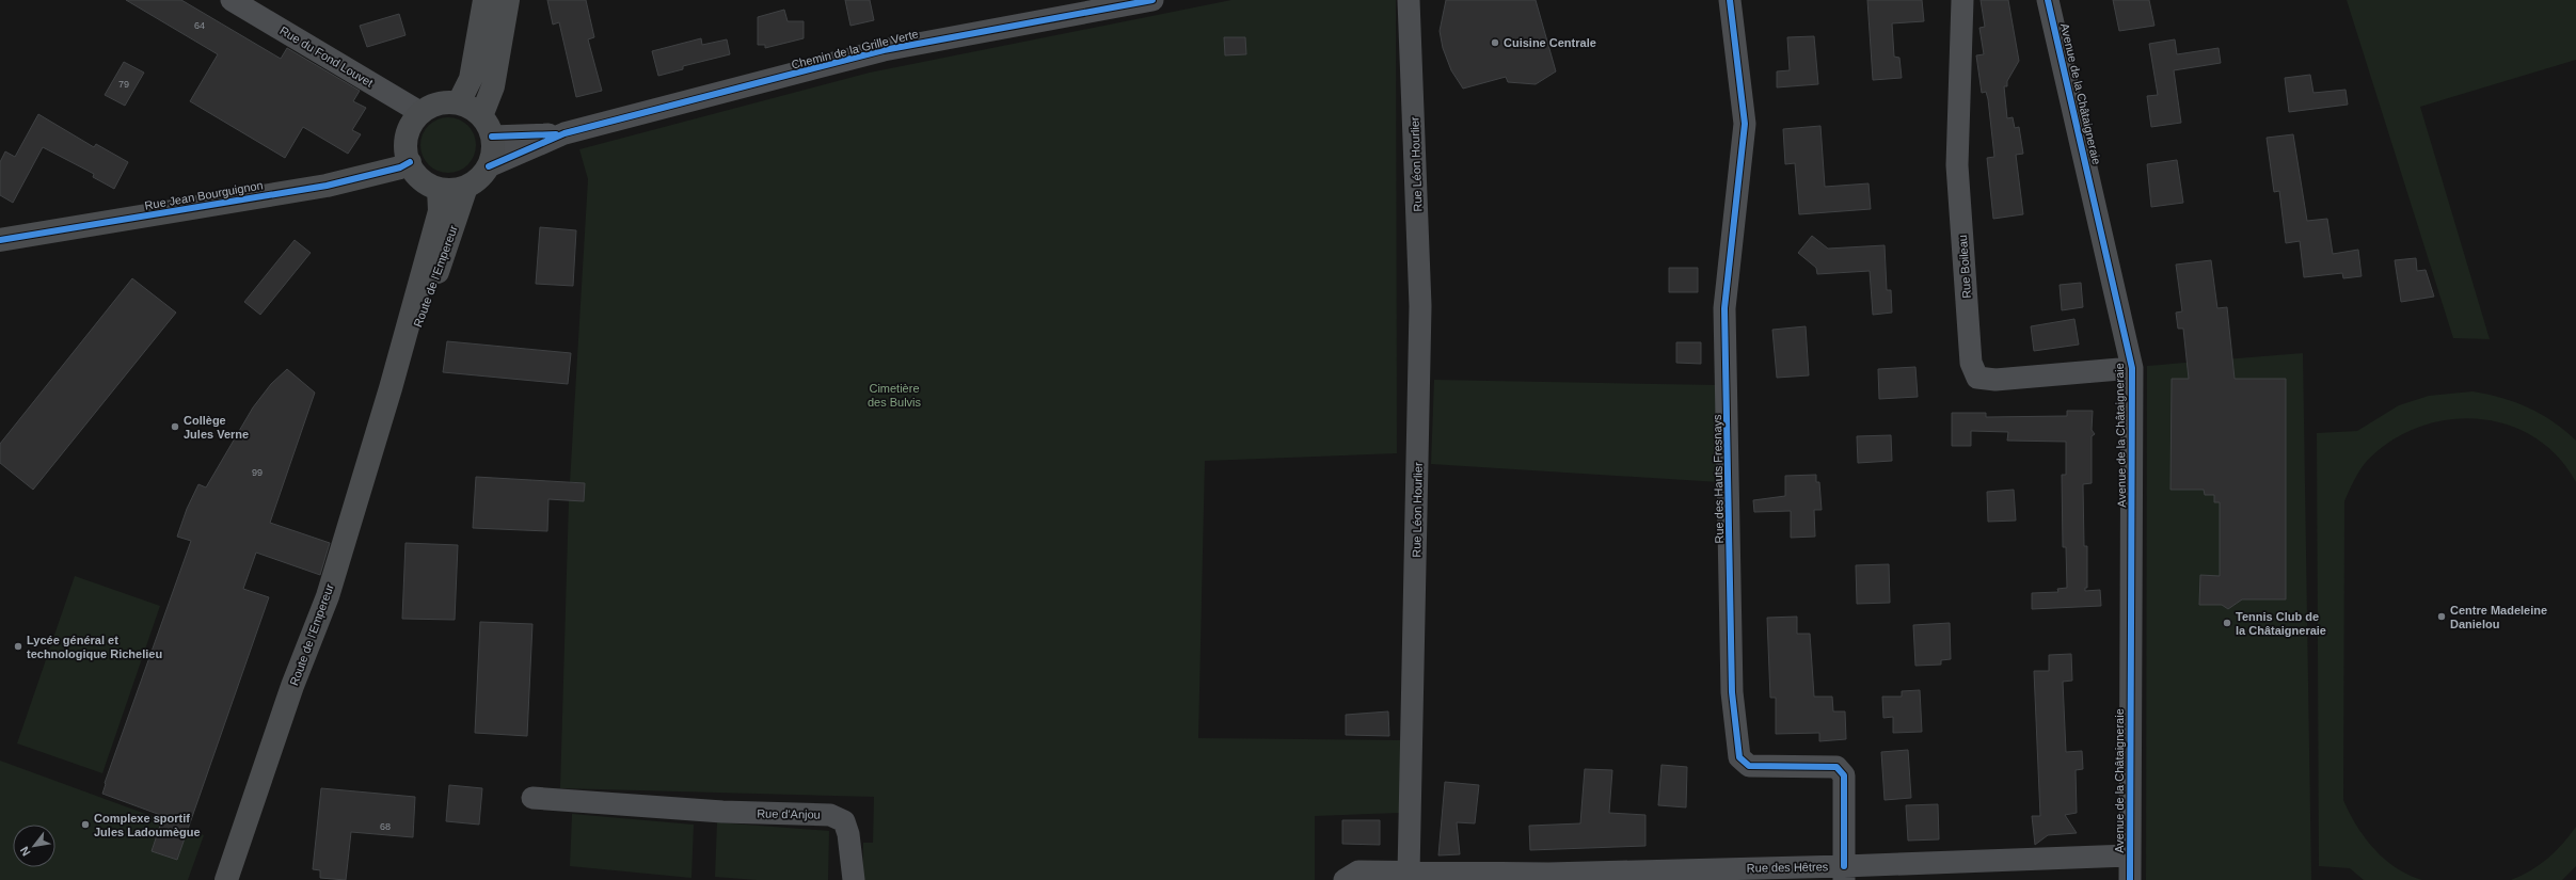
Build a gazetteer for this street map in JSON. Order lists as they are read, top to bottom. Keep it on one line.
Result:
{"streets":{"main road":["Rue Jean Bourguignon","Route de l'Empereur"],"street":["Chemin de la Grille Verte","Rue du Fond Louvet","Avenue de la Châtaigneraie","Rue Léon Hourlier","Rue Boileau","Rue des Hauts Fresnays","Rue d'Anjou","Rue des Hêtres"]},"crossings":[["Chemin de la Grille Verte","Rue du Fond Louvet"],["Chemin de la Grille Verte","Rue Jean Bourguignon"],["Chemin de la Grille Verte","Route de l'Empereur"],["Rue du Fond Louvet","Rue Jean Bourguignon"],["Rue du Fond Louvet","Route de l'Empereur"],["Avenue de la Châtaigneraie","Rue Boileau"],["Avenue de la Châtaigneraie","Rue des Hêtres"],["Rue Jean Bourguignon","Route de l'Empereur"],["Rue des Hauts Fresnays","Rue des Hêtres"]],"parks":["Cimetière des Bulvis"],"places":["Cuisine Centrale","Collège Jules Verne","Centre Madeleine Danielou","Tennis Club de la Châtaigneraie","Lycée général et technologique Richelieu","Complexe sportif Jules Ladoumègue"],"house_numbers":["64","79","99","68"],"north":"bottom left"}
